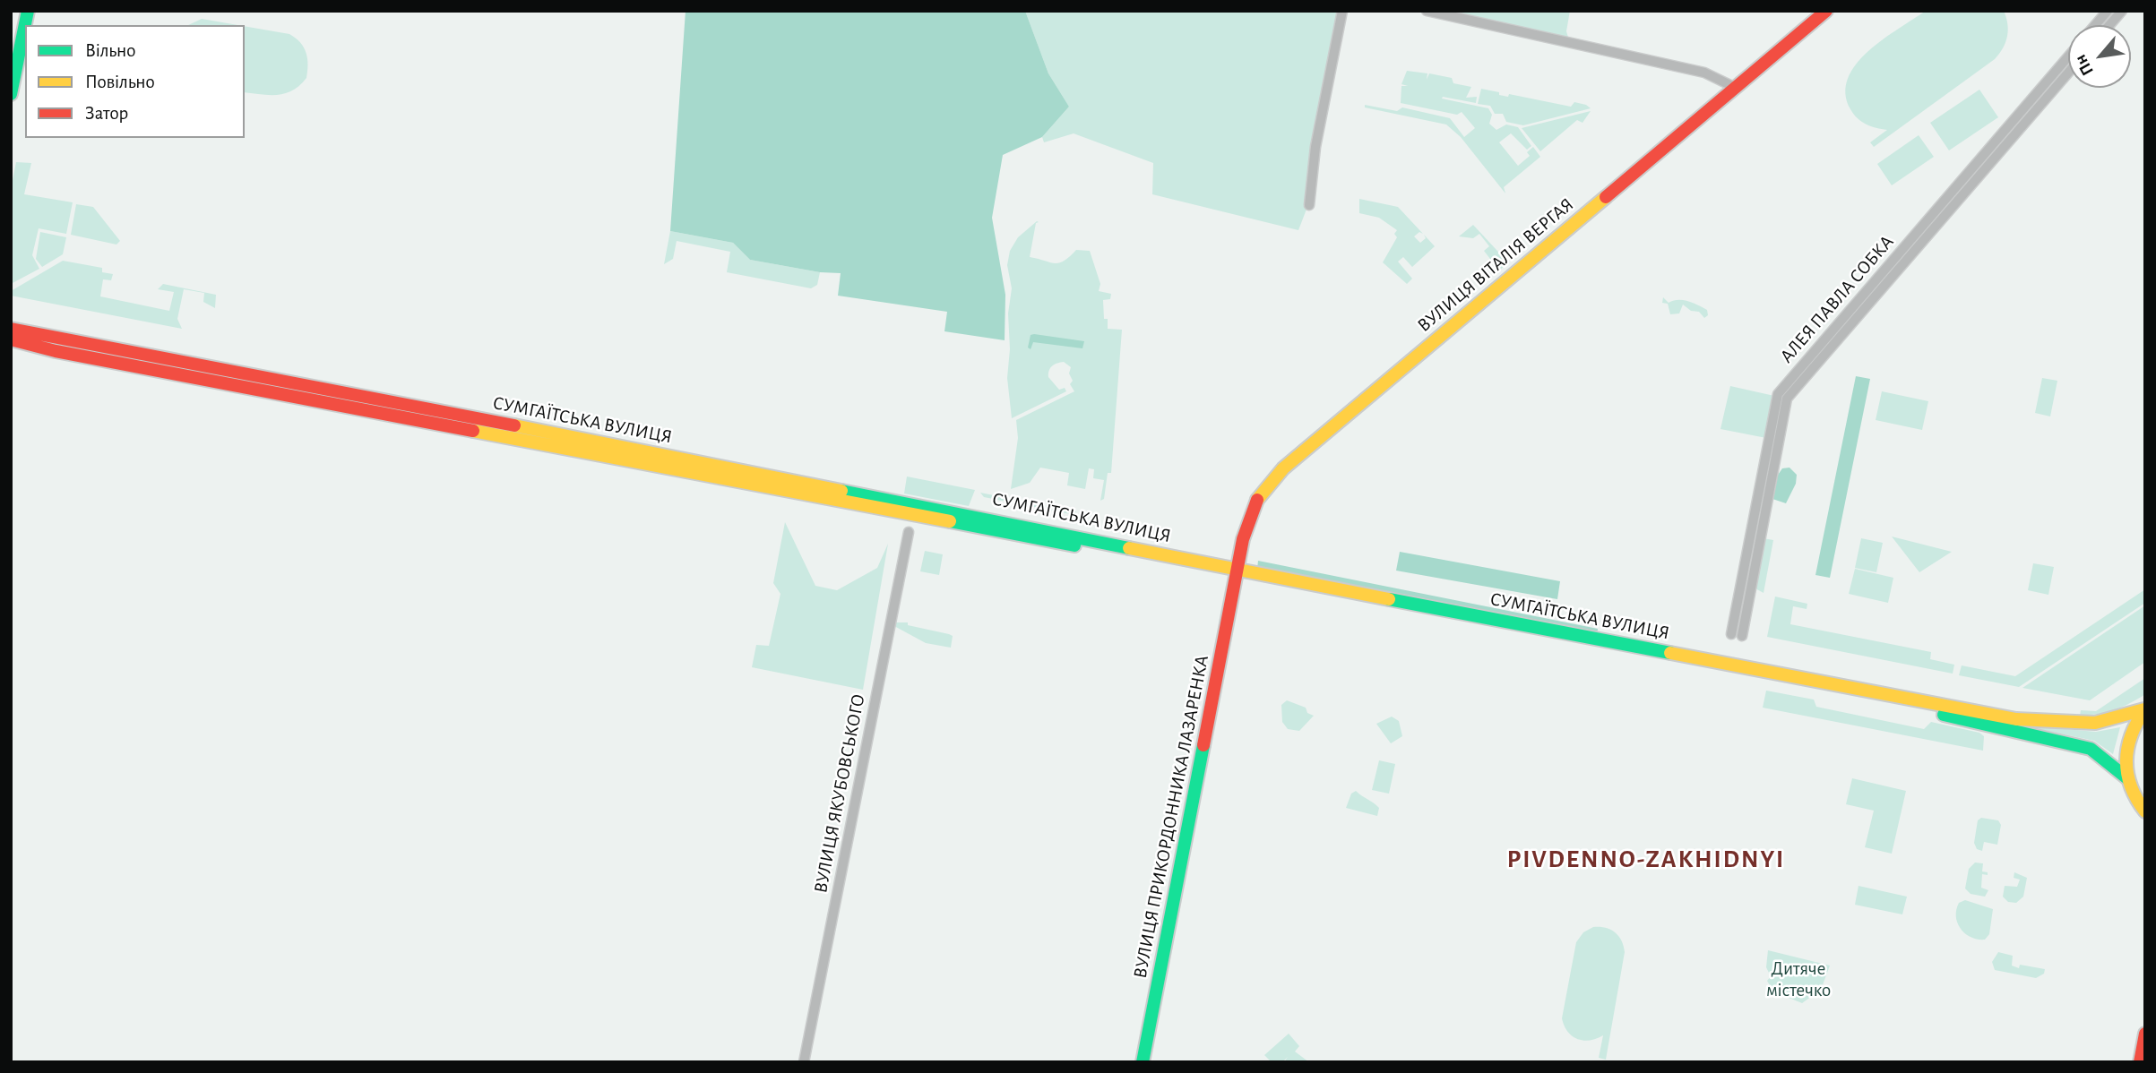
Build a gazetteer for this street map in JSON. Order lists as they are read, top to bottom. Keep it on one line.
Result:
{"streets":{"main road":["ВУЛИЦЯ ВІТАЛІЯ ВЕРГАЯ","СУМГАЇТСЬКА ВУЛИЦЯ","ВУЛИЦЯ ПРИКОРДОННИКА ЛАЗАРЕНКА"],"street":["АЛЕЯ ПАВЛА СОБКА","ВУЛИЦЯ ЯКУБОВСЬКОГО"]},"crossings":[["ВУЛИЦЯ ВІТАЛІЯ ВЕРГАЯ","СУМГАЇТСЬКА ВУЛИЦЯ"],["ВУЛИЦЯ ВІТАЛІЯ ВЕРГАЯ","ВУЛИЦЯ ПРИКОРДОННИКА ЛАЗАРЕНКА"],["СУМГАЇТСЬКА ВУЛИЦЯ","ВУЛИЦЯ ПРИКОРДОННИКА ЛАЗАРЕНКА"]],"districts":["PIVDENNO-ZAKHIDNYI"],"parks":["Дитяче містечко"],"legend":["Вільно","Повільно","Затор"],"north":"bottom left"}
